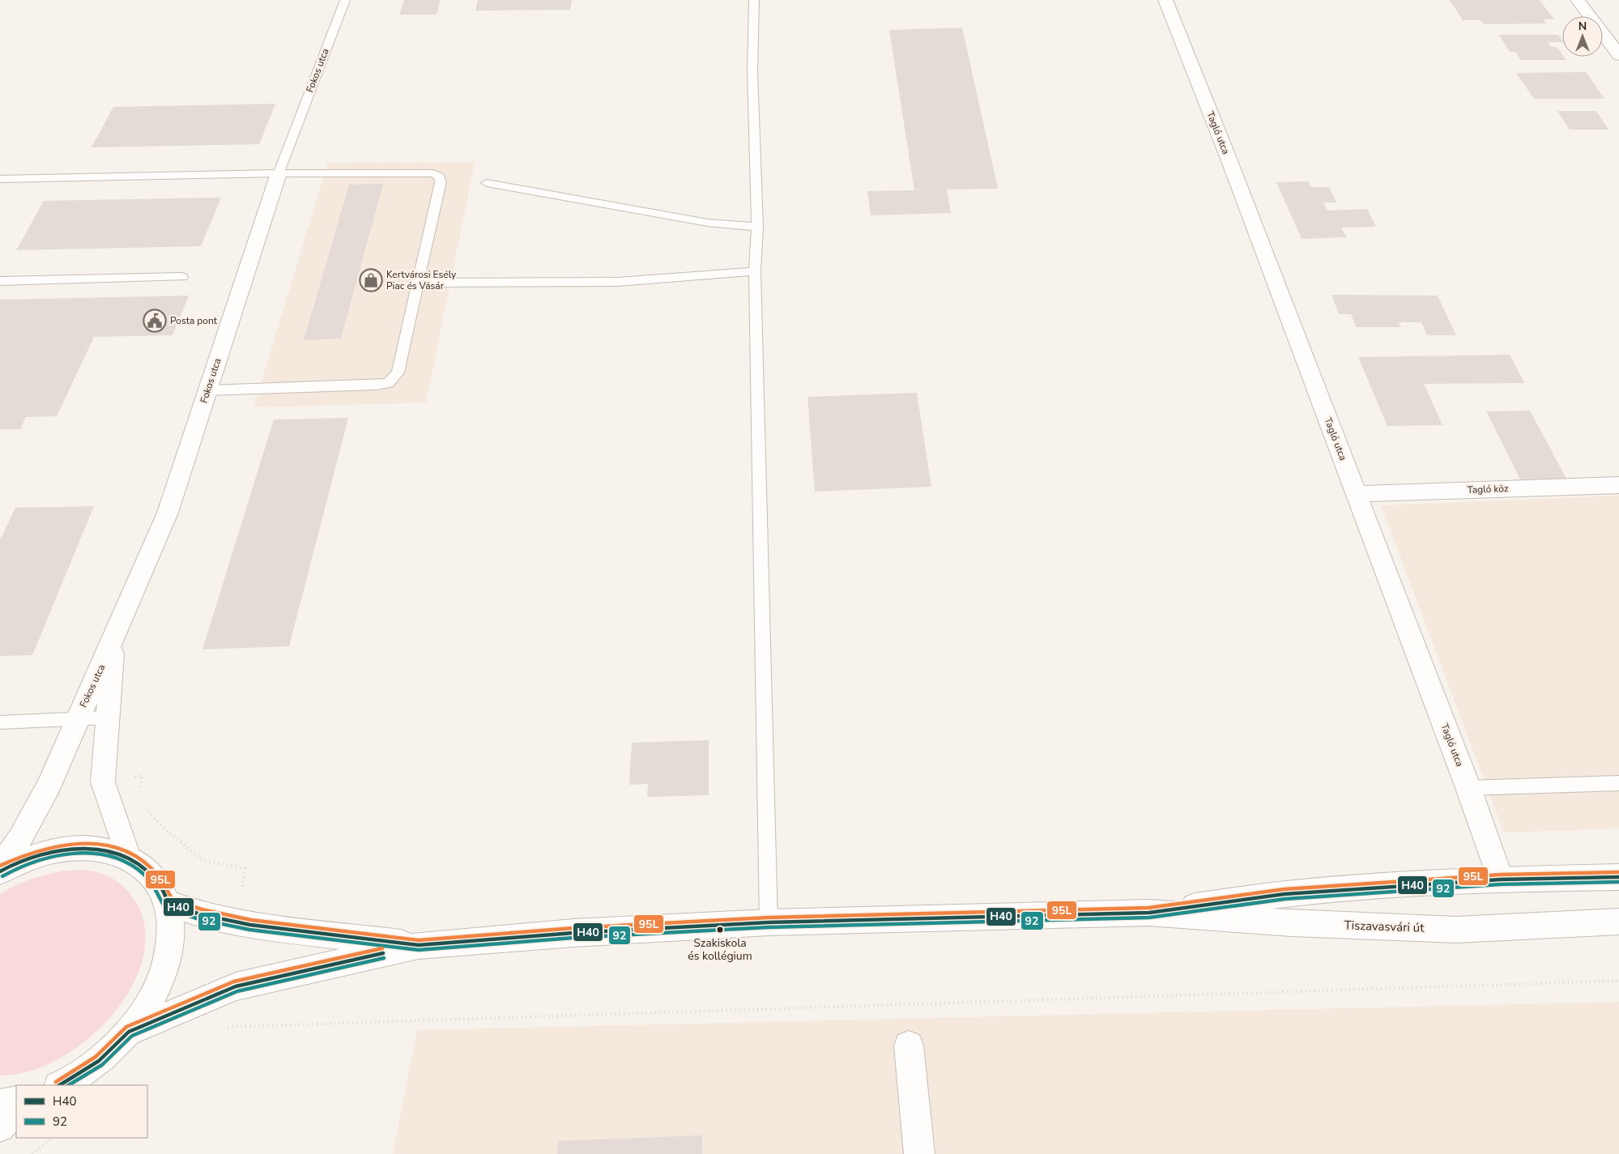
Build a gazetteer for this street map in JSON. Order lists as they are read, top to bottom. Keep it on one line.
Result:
{"streets":{"street":["Fokos utca","Tagló utca","Tagló köz","Tiszavasvári út"]},"crossings":[["Tagló utca","Tagló köz"],["Tagló utca","Tiszavasvári út"]],"places":{"shop":["Kertvárosi Esély Piac és Vásár"],"public building":["Posta pont"],"other":["Szakiskola és kollégium"]},"lines":["transit line 95L","transit line H40","transit line 92"],"legend":["H40","92"],"north":"top"}
